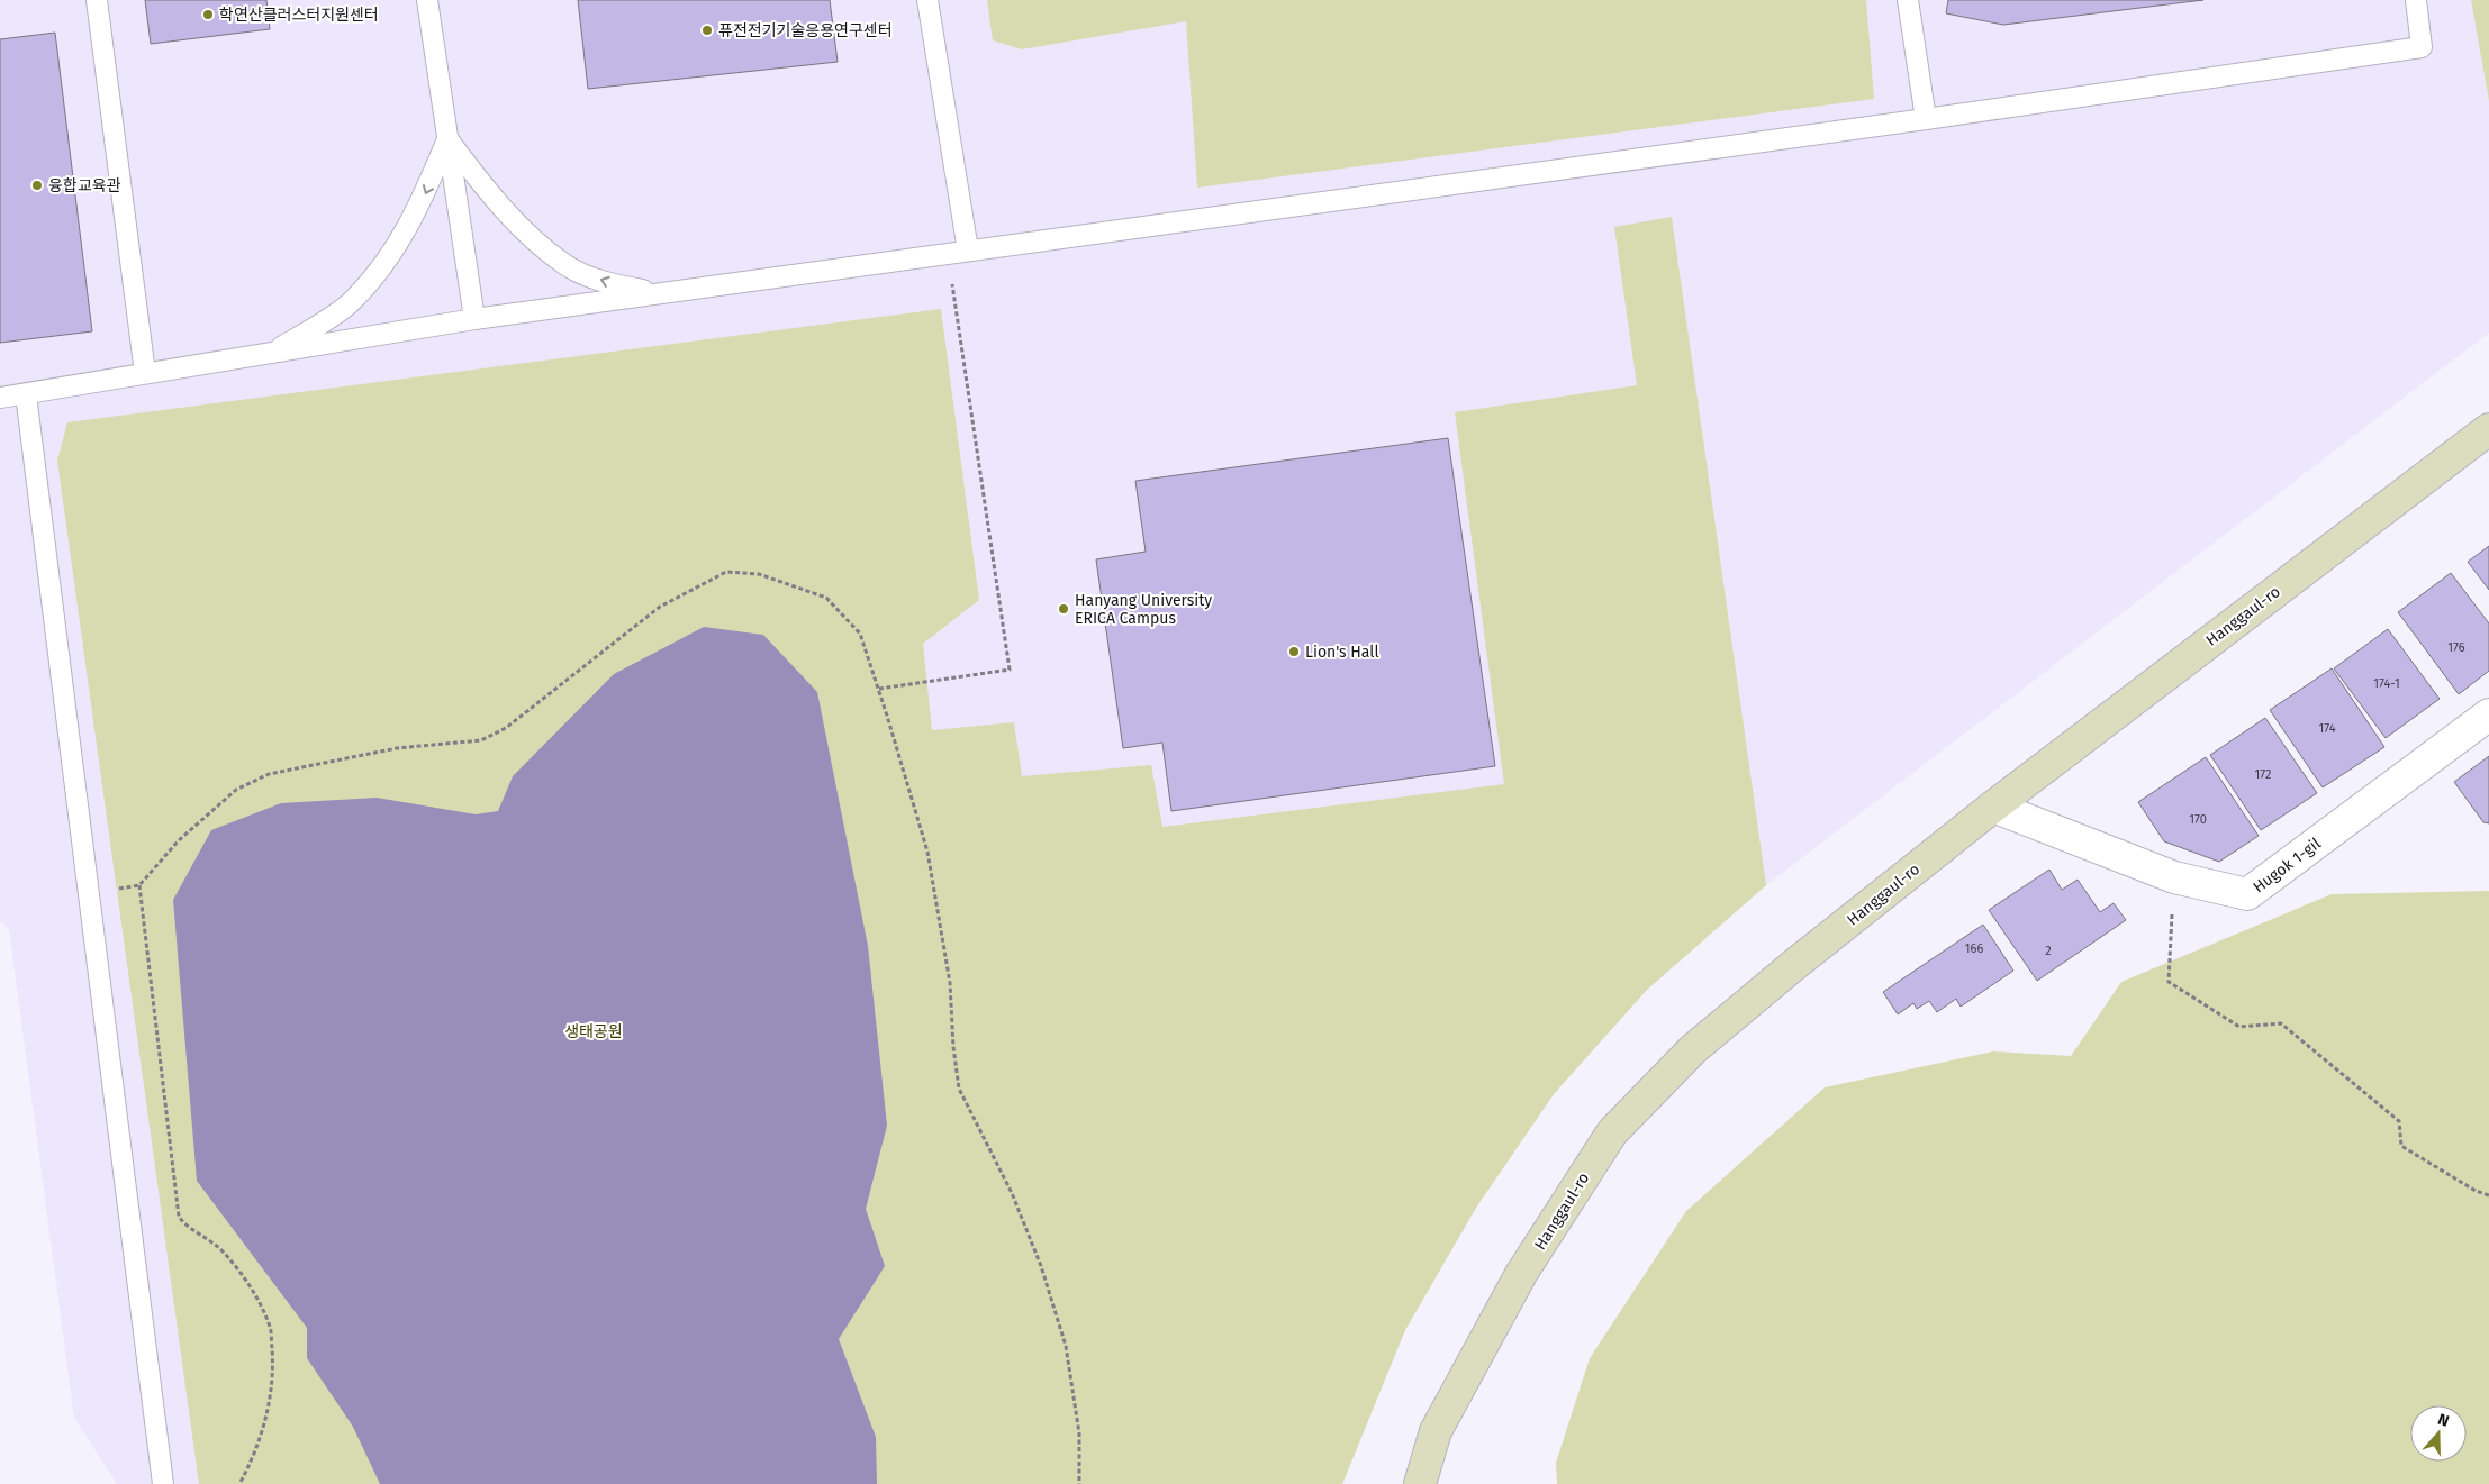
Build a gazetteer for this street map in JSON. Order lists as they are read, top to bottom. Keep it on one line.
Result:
{"streets":{"main road":["Hanggaul-ro"],"street":["Hugok 1-gil"]},"crossings":[["Hanggaul-ro","Hugok 1-gil"]],"parks":["생태공원"],"places":["학연산클러스터지원센터","퓨전전기기술응용연구센터","융합교육관","Hanyang University ERICA Campus","Lion's Hall"],"house_numbers":["176","174-1","174","172","170","166","2"],"north":"top"}
